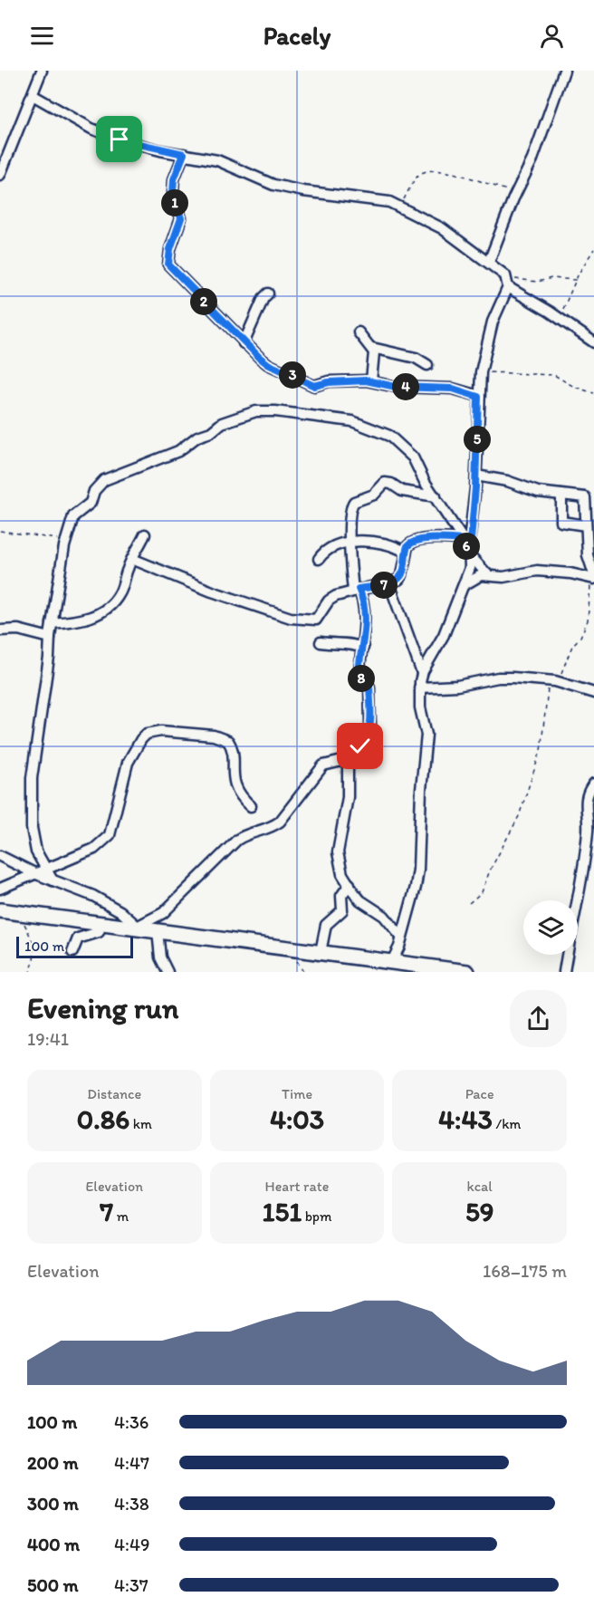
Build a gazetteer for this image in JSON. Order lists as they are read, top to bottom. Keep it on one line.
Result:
{"scale_bar":"100 m","page":{"header":"Pacely","pins":["1","2","3","4","5","6","7","8"],"scale":"100 m","heading":["Evening run","19:41"],"stats":[["Distance","0.86 km"],["Time","4:03"],["Pace","4:43 /km"],["Elevation","7 m"],["Heart rate","151 bpm"],["kcal","59"]],"chart":["Elevation","168–175 m"],"list":[{"name":"100 m","note":"4:36"},{"name":"200 m","note":"4:47"},{"name":"300 m","note":"4:38"},{"name":"400 m","note":"4:49"},{"name":"500 m","note":"4:37"}]}}
